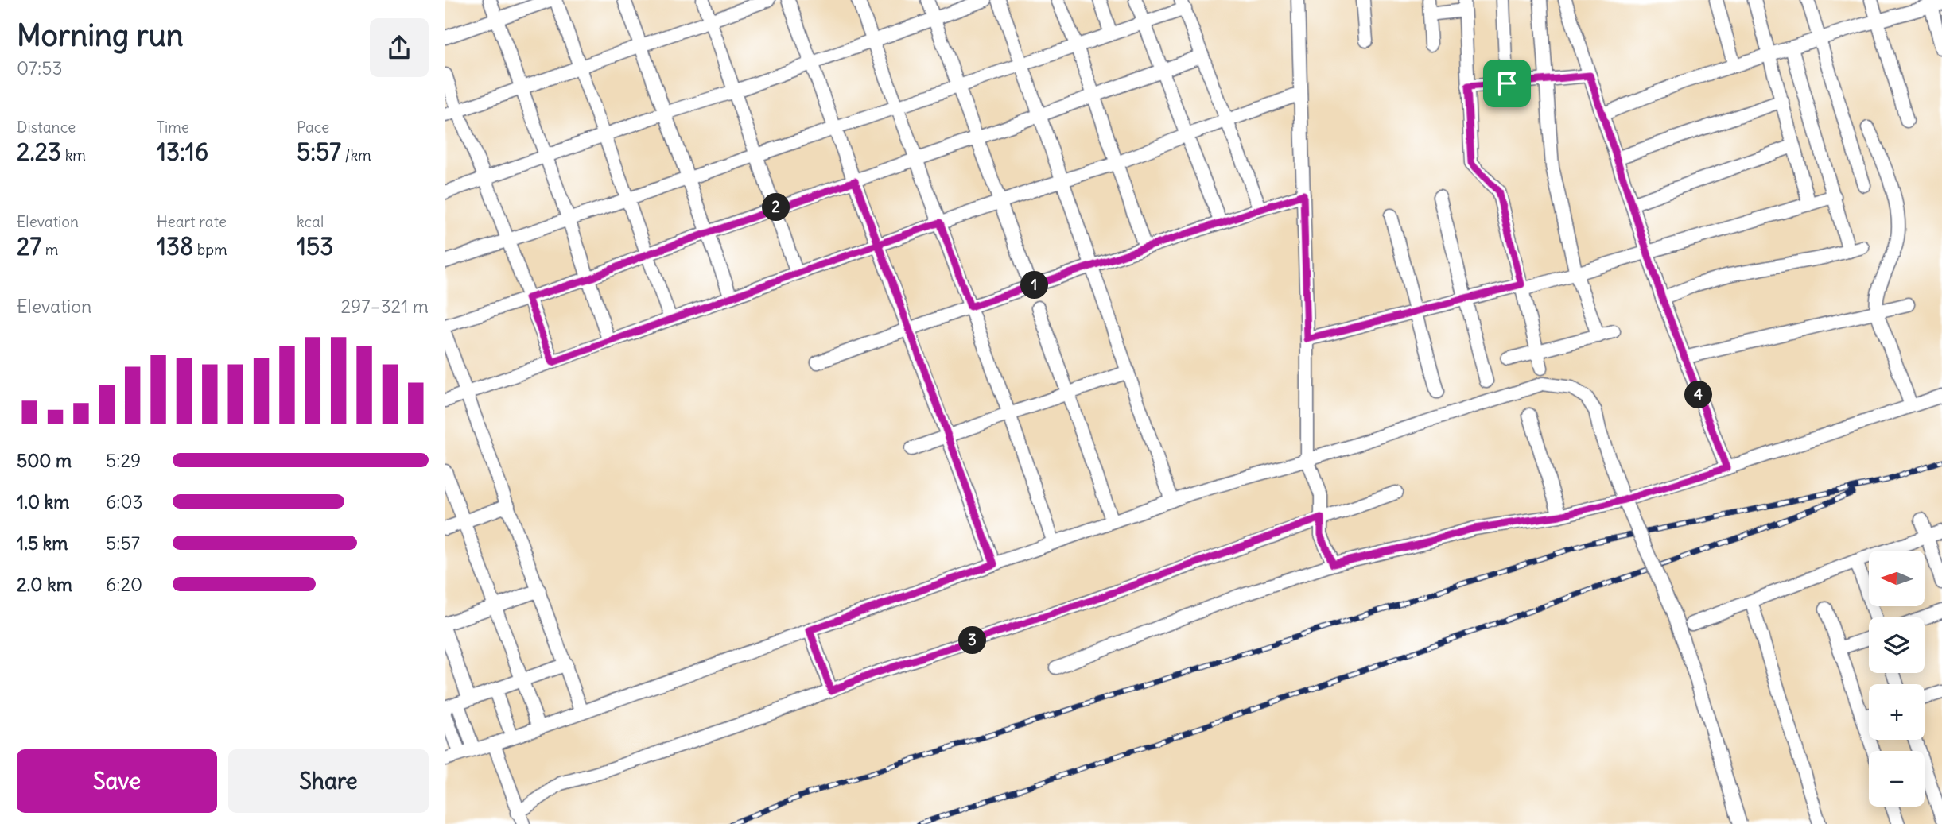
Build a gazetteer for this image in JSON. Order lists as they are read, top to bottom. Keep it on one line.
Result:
{"north":"left","page":{"heading":["Morning run","07:53"],"stats":[["Distance","2.23 km"],["Time","13:16"],["Pace","5:57 /km"],["Elevation","27 m"],["Heart rate","138 bpm"],["kcal","153"]],"pins":["2","1","4","3"],"chart":["Elevation","297–321 m"],"list":[{"name":"500 m","note":"5:29"},{"name":"1.0 km","note":"6:03"},{"name":"1.5 km","note":"5:57"},{"name":"2.0 km","note":"6:20"}],"map_buttons":["+","−"],"buttons":["Save","Share"]}}
